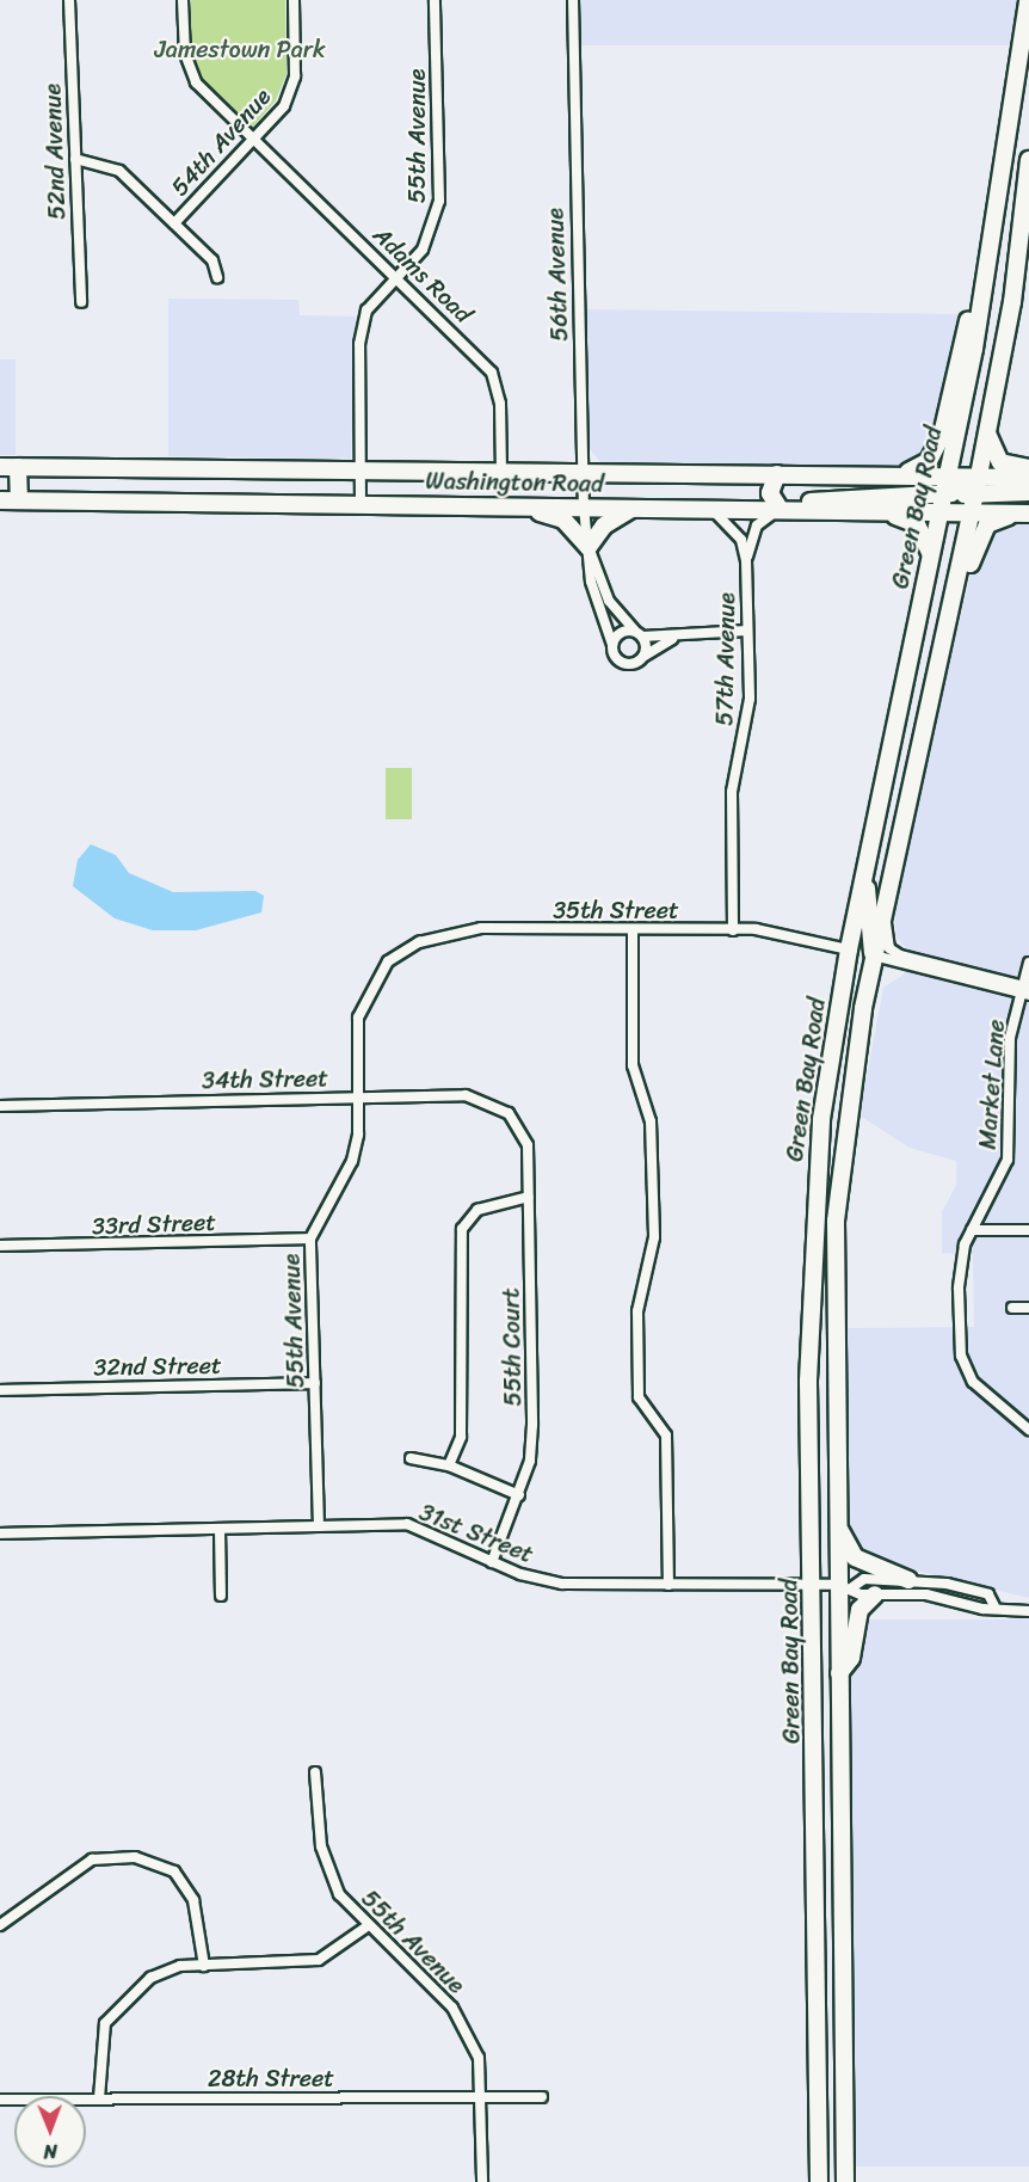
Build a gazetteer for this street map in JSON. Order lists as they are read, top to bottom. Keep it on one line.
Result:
{"streets":{"main road":["Washington Road","Green Bay Road"],"street":["55th Avenue","54th Avenue","52nd Avenue","Adams Road","56th Avenue","57th Avenue","35th Street","34th Street","Market Lane","33rd Street","55th Court","32nd Street","31st Street","28th Street"]},"crossings":[["55th Avenue","Adams Road"],["55th Avenue","Washington Road"],["55th Avenue","35th Street"],["55th Avenue","34th Street"],["55th Avenue","33rd Street"],["55th Avenue","32nd Street"],["55th Avenue","31st Street"],["55th Avenue","28th Street"],["54th Avenue","Adams Road"],["Adams Road","Washington Road"],["56th Avenue","Washington Road"],["56th Avenue","57th Avenue"],["Washington Road","Green Bay Road"],["Washington Road","57th Avenue"],["Green Bay Road","35th Street"],["Green Bay Road","31st Street"],["57th Avenue","35th Street"],["34th Street","55th Court"],["55th Court","31st Street"]],"parks":["Jamestown Park"],"north":"bottom"}
